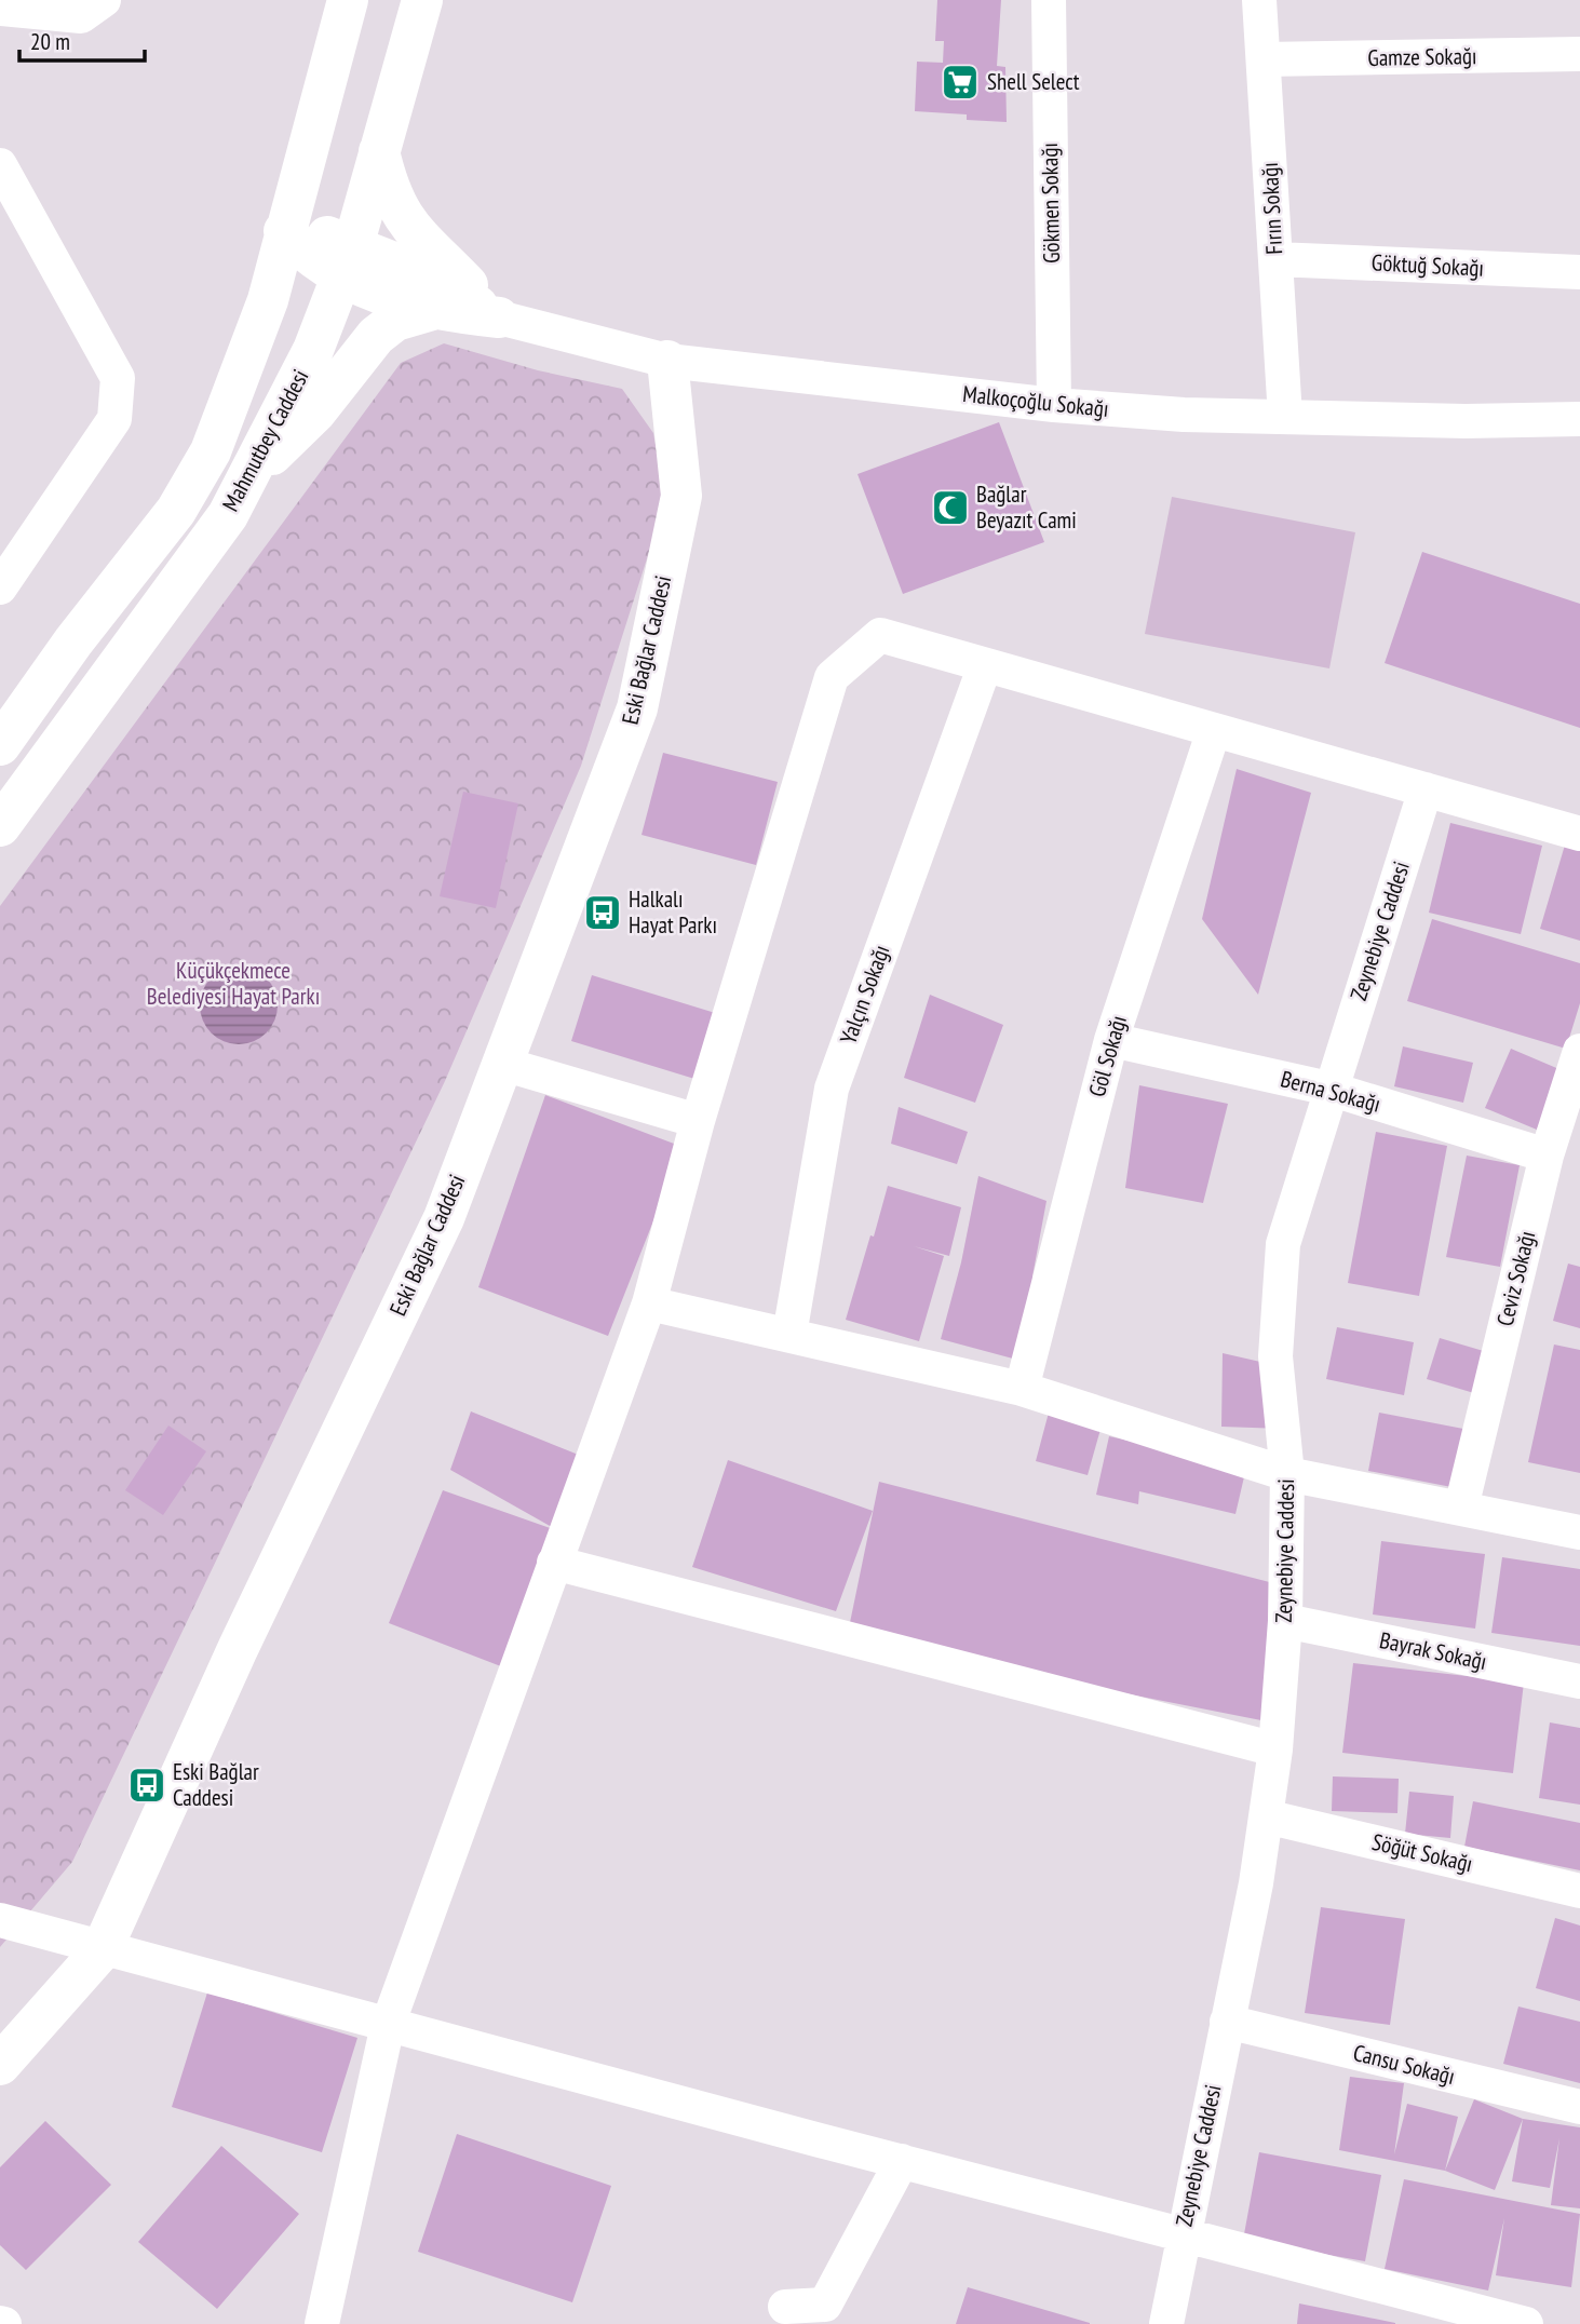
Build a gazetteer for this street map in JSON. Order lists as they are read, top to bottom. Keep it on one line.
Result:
{"streets":{"main road":["Mahmutbey Caddesi","Eski Bağlar Caddesi"],"street":["Gamze Sokağı","Gökmen Sokağı","Fırın Sokağı","Göktuğ Sokağı","Malkoçoğlu Sokağı","Zeynebiye Caddesi","Yalçın Sokağı","Göl Sokağı","Berna Sokağı","Ceviz Sokağı","Bayrak Sokağı","Söğüt Sokağı","Cansu Sokağı"]},"crossings":[["Gamze Sokağı","Fırın Sokağı"],["Gökmen Sokağı","Malkoçoğlu Sokağı"],["Fırın Sokağı","Göktuğ Sokağı"],["Fırın Sokağı","Malkoçoğlu Sokağı"],["Malkoçoğlu Sokağı","Eski Bağlar Caddesi"],["Zeynebiye Caddesi","Berna Sokağı"],["Zeynebiye Caddesi","Bayrak Sokağı"],["Zeynebiye Caddesi","Söğüt Sokağı"],["Zeynebiye Caddesi","Cansu Sokağı"],["Göl Sokağı","Berna Sokağı"],["Berna Sokağı","Ceviz Sokağı"]],"parks":["Küçükçekmece Belediyesi Hayat Parkı"],"places":{"supermarket":["Shell Select"],"mosque":["Bağlar Beyazıt Cami"],"bus stop":["Halkalı Hayat Parkı","Eski Bağlar Caddesi"]},"scale_bar":"20 m"}
